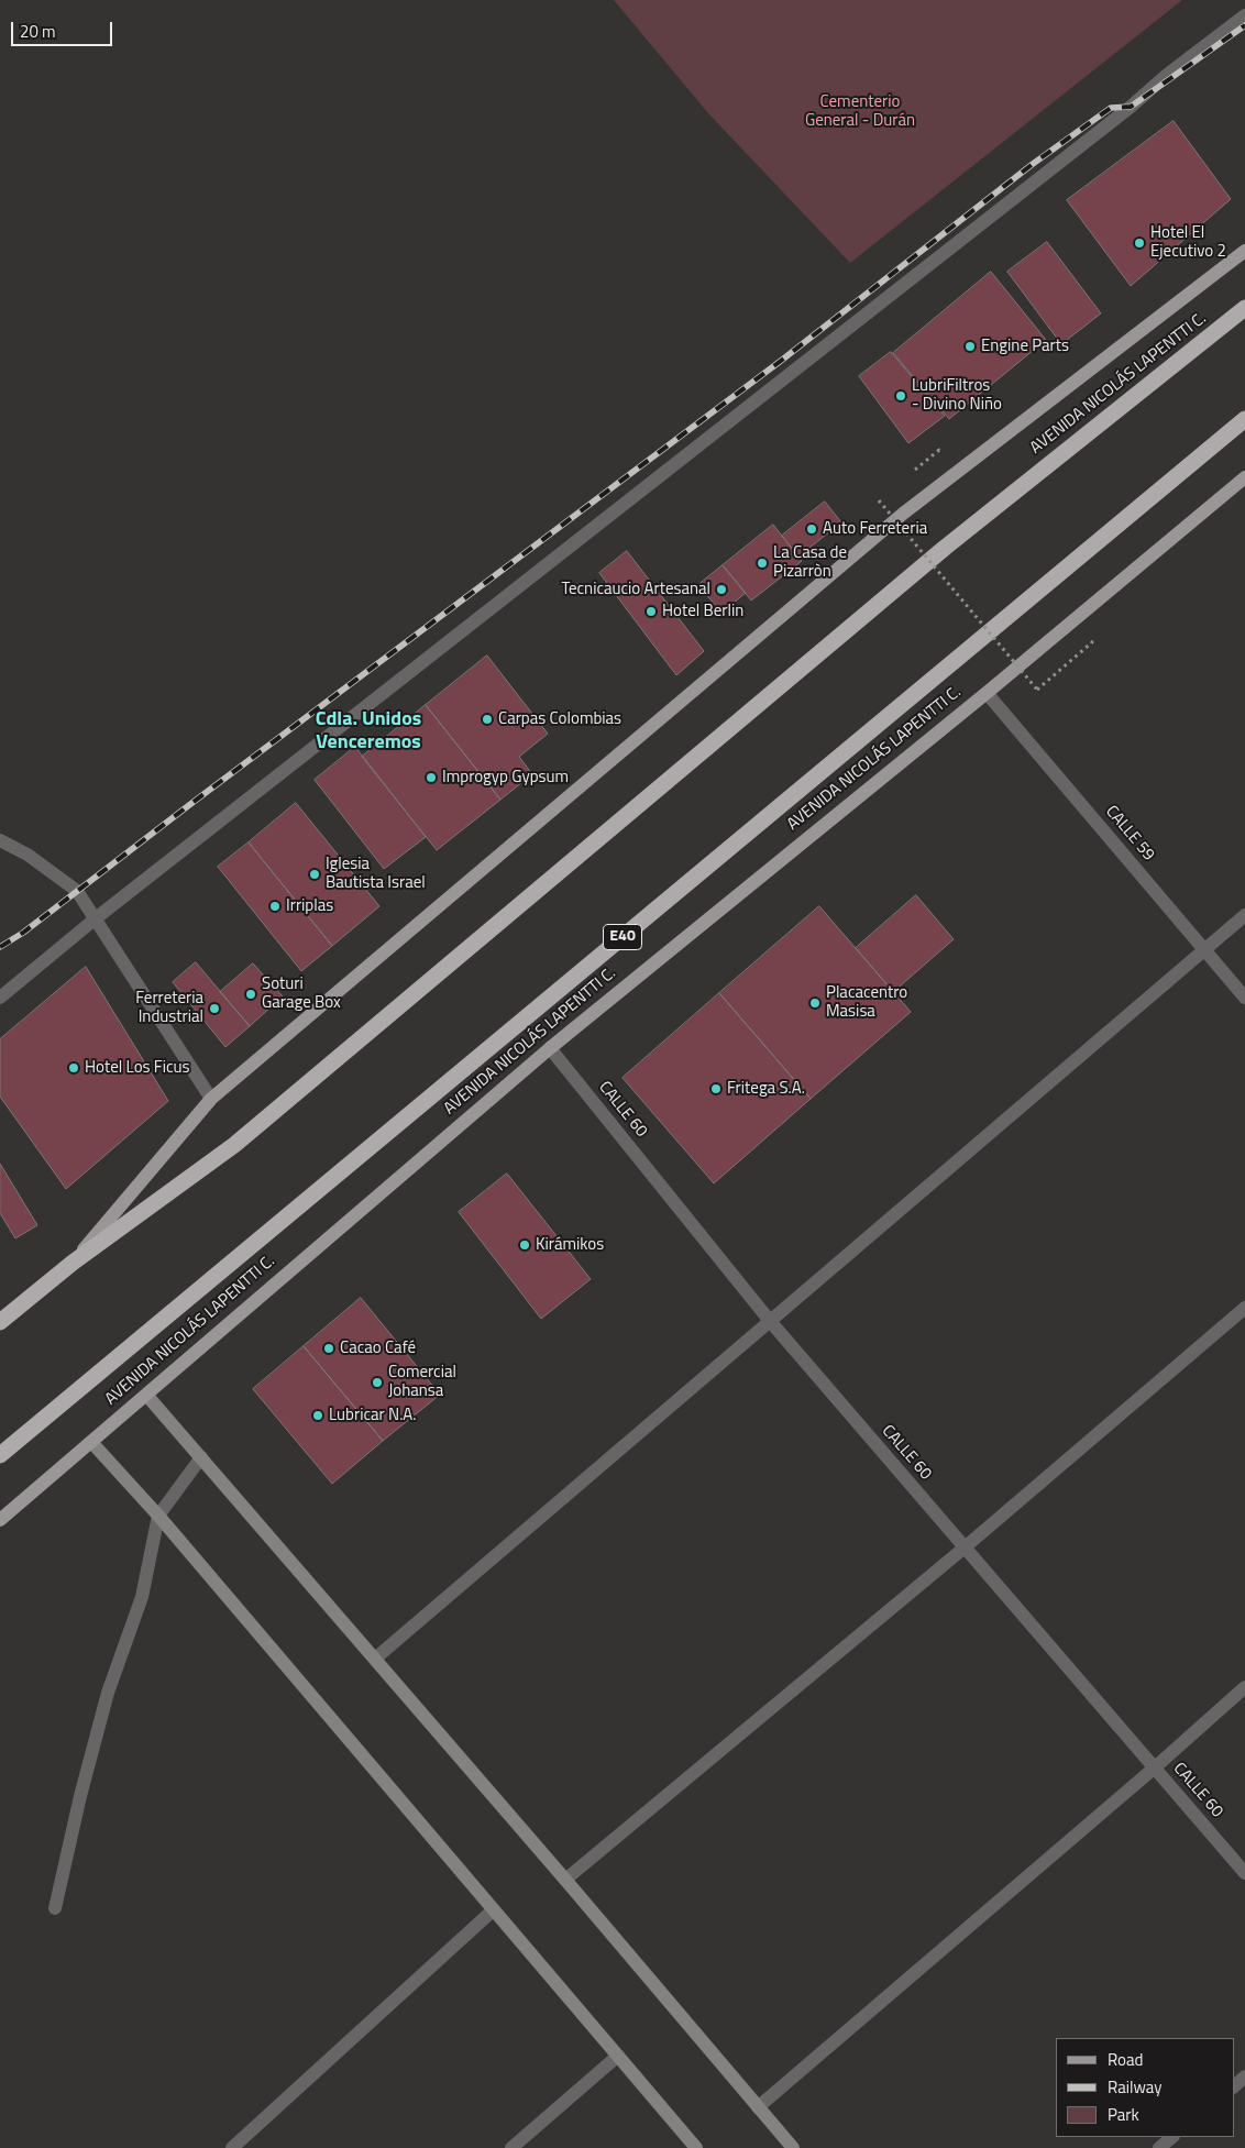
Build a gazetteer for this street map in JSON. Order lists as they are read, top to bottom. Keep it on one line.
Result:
{"streets":{"highway":["AVENIDA NICOLÁS LAPENTTI C.","E40"],"street":["CALLE 59","CALLE 60"]},"crossings":[["AVENIDA NICOLÁS LAPENTTI C.","CALLE 59"],["AVENIDA NICOLÁS LAPENTTI C.","CALLE 60"]],"districts":["Cdla. Unidos Venceremos"],"parks":["Cementerio General - Durán"],"places":["Hotel El Ejecutivo 2","Engine Parts","LubriFiltros - Divino Niño","Auto Ferreteria","La Casa de Pizarròn","Tecnicaucio Artesanal","Hotel Berlin","Carpas Colombias","Improgyp Gypsum","Iglesia Bautista Israel","Irriplas","Soturi Garage Box","Placacentro Masisa","Ferreteria Industrial","Hotel Los Ficus","Fritega S.A.","Kirámikos","Cacao Café","Comercial Johansa","Lubricar N.A."],"legend":["Road","Railway","Park"],"scale_bar":"20 m"}
